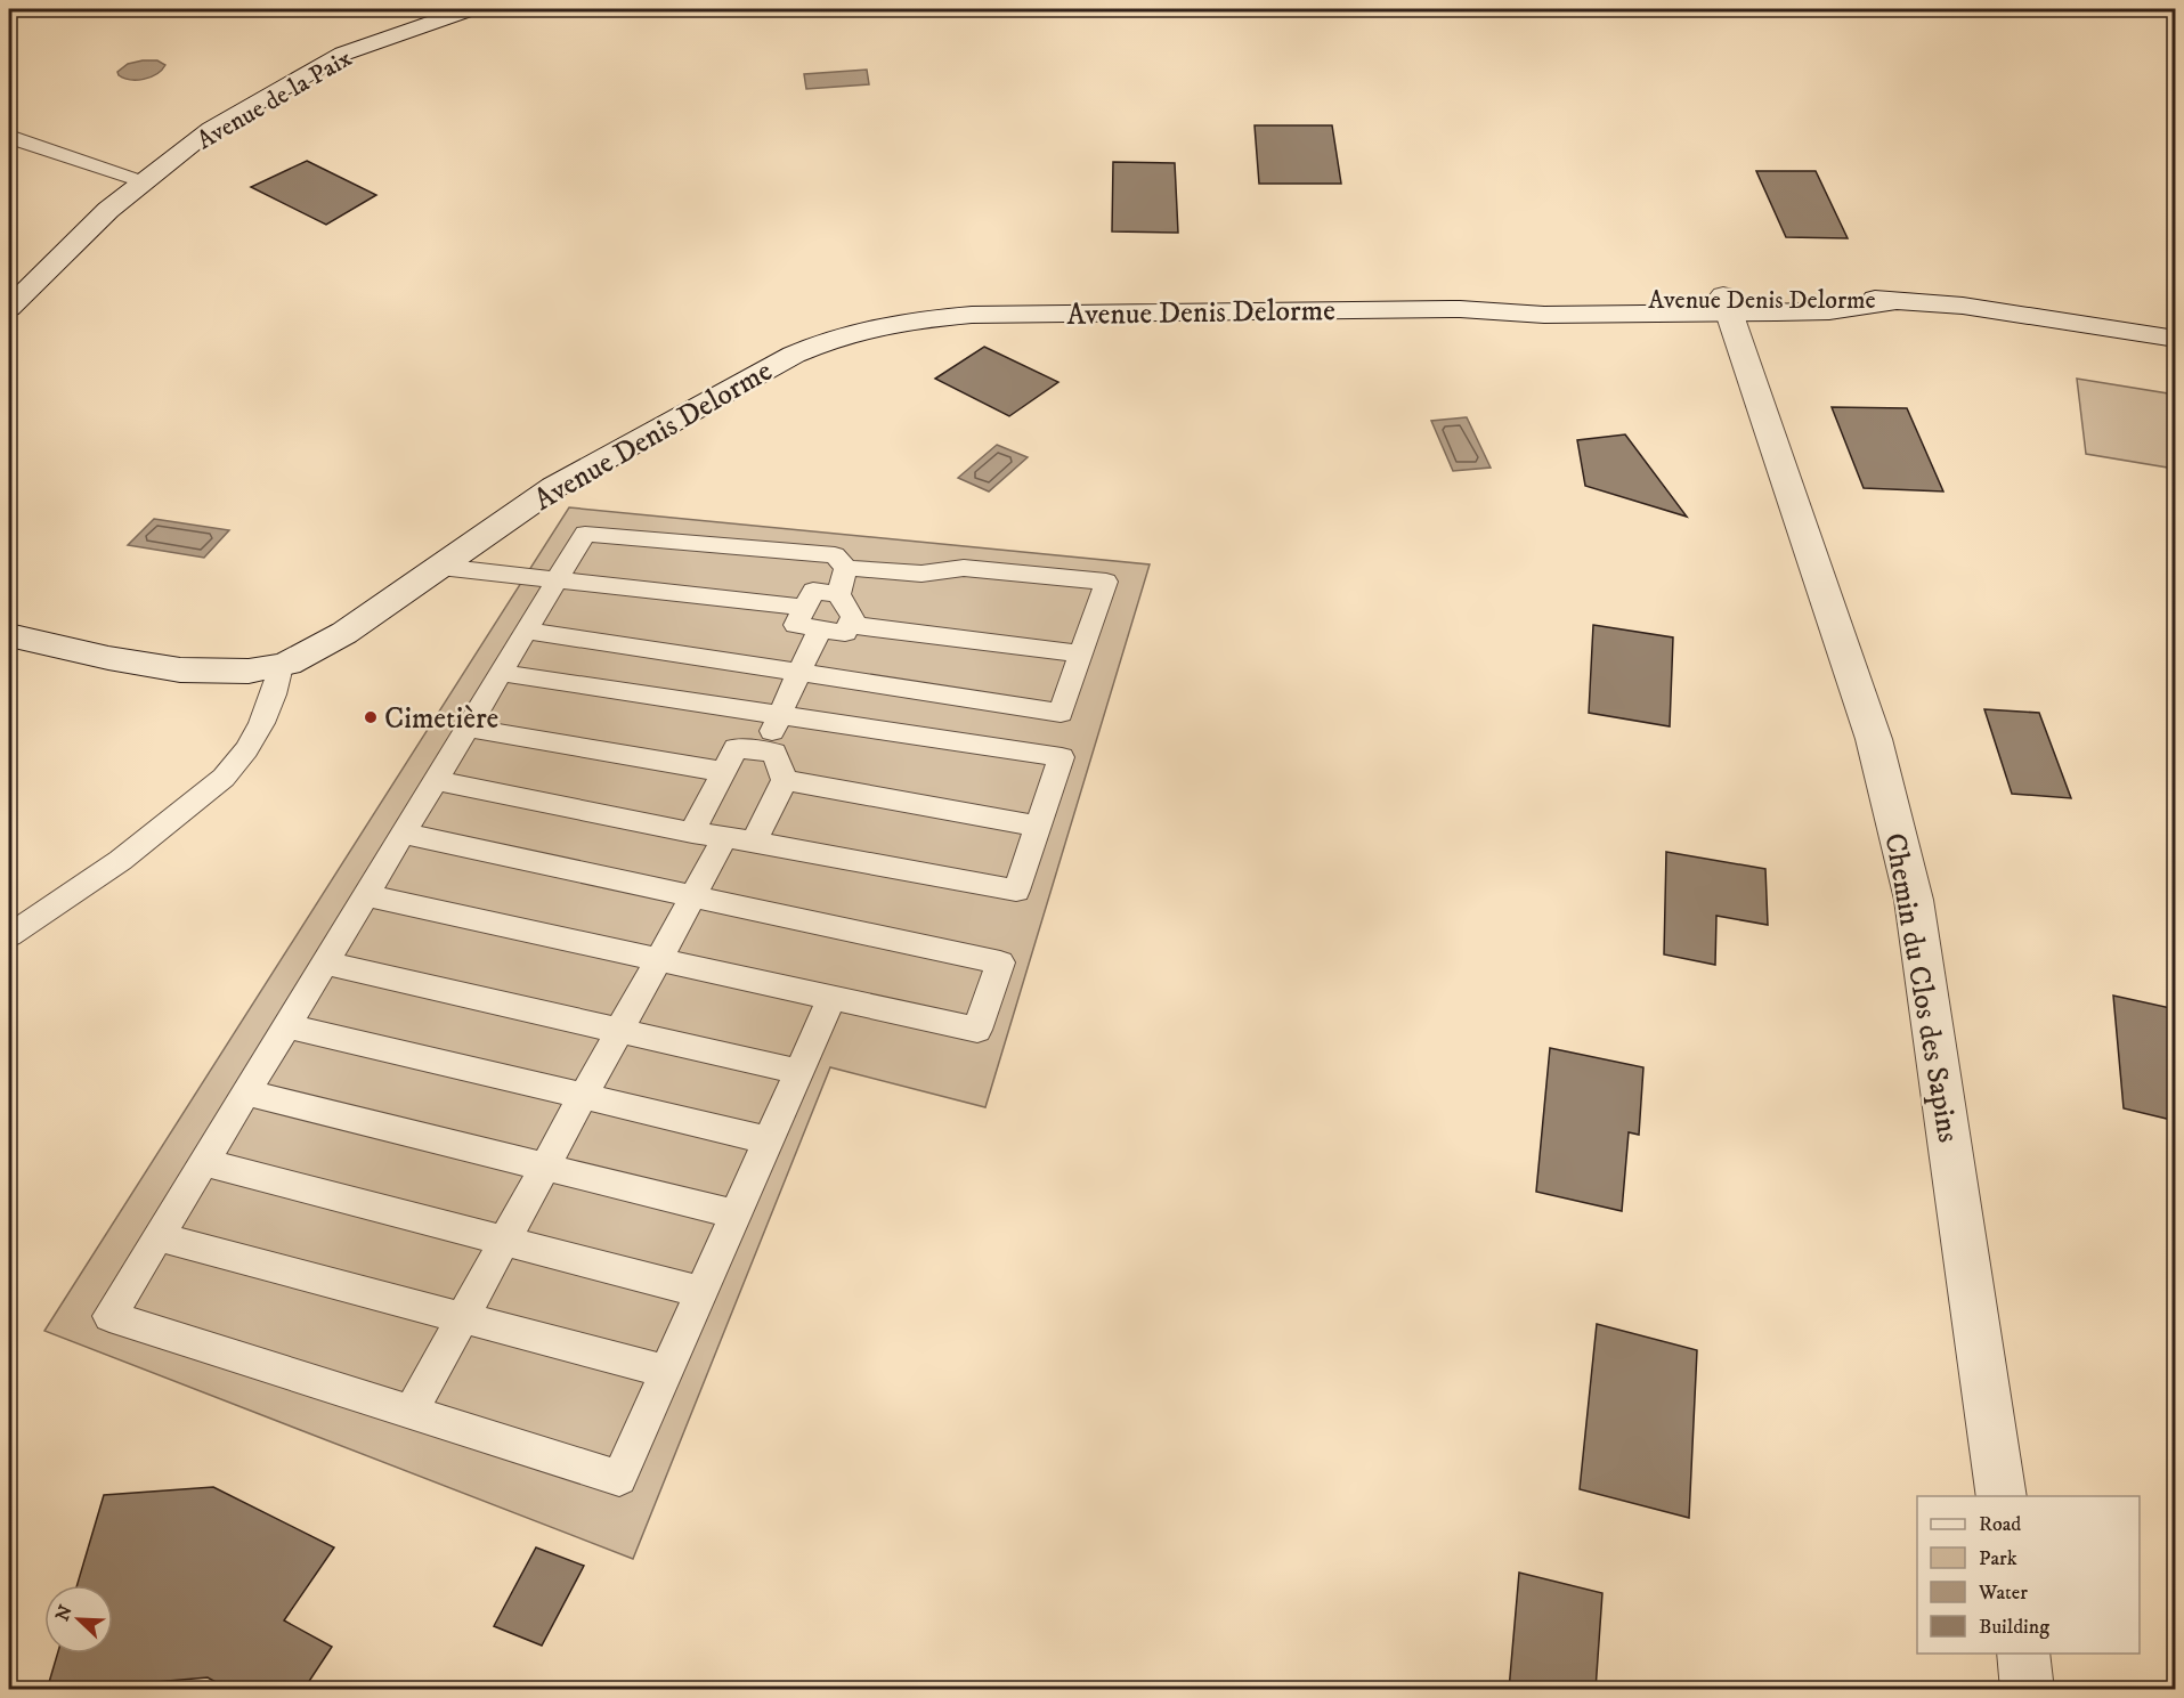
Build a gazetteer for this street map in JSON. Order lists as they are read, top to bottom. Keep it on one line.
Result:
{"streets":{"street":["Avenue de la Paix","Avenue Denis Delorme","Chemin du Clos des Sapins"]},"crossings":[["Avenue Denis Delorme","Chemin du Clos des Sapins"]],"places":["Cimetière"],"legend":["Road","Park","Water","Building"],"north":"top left"}
